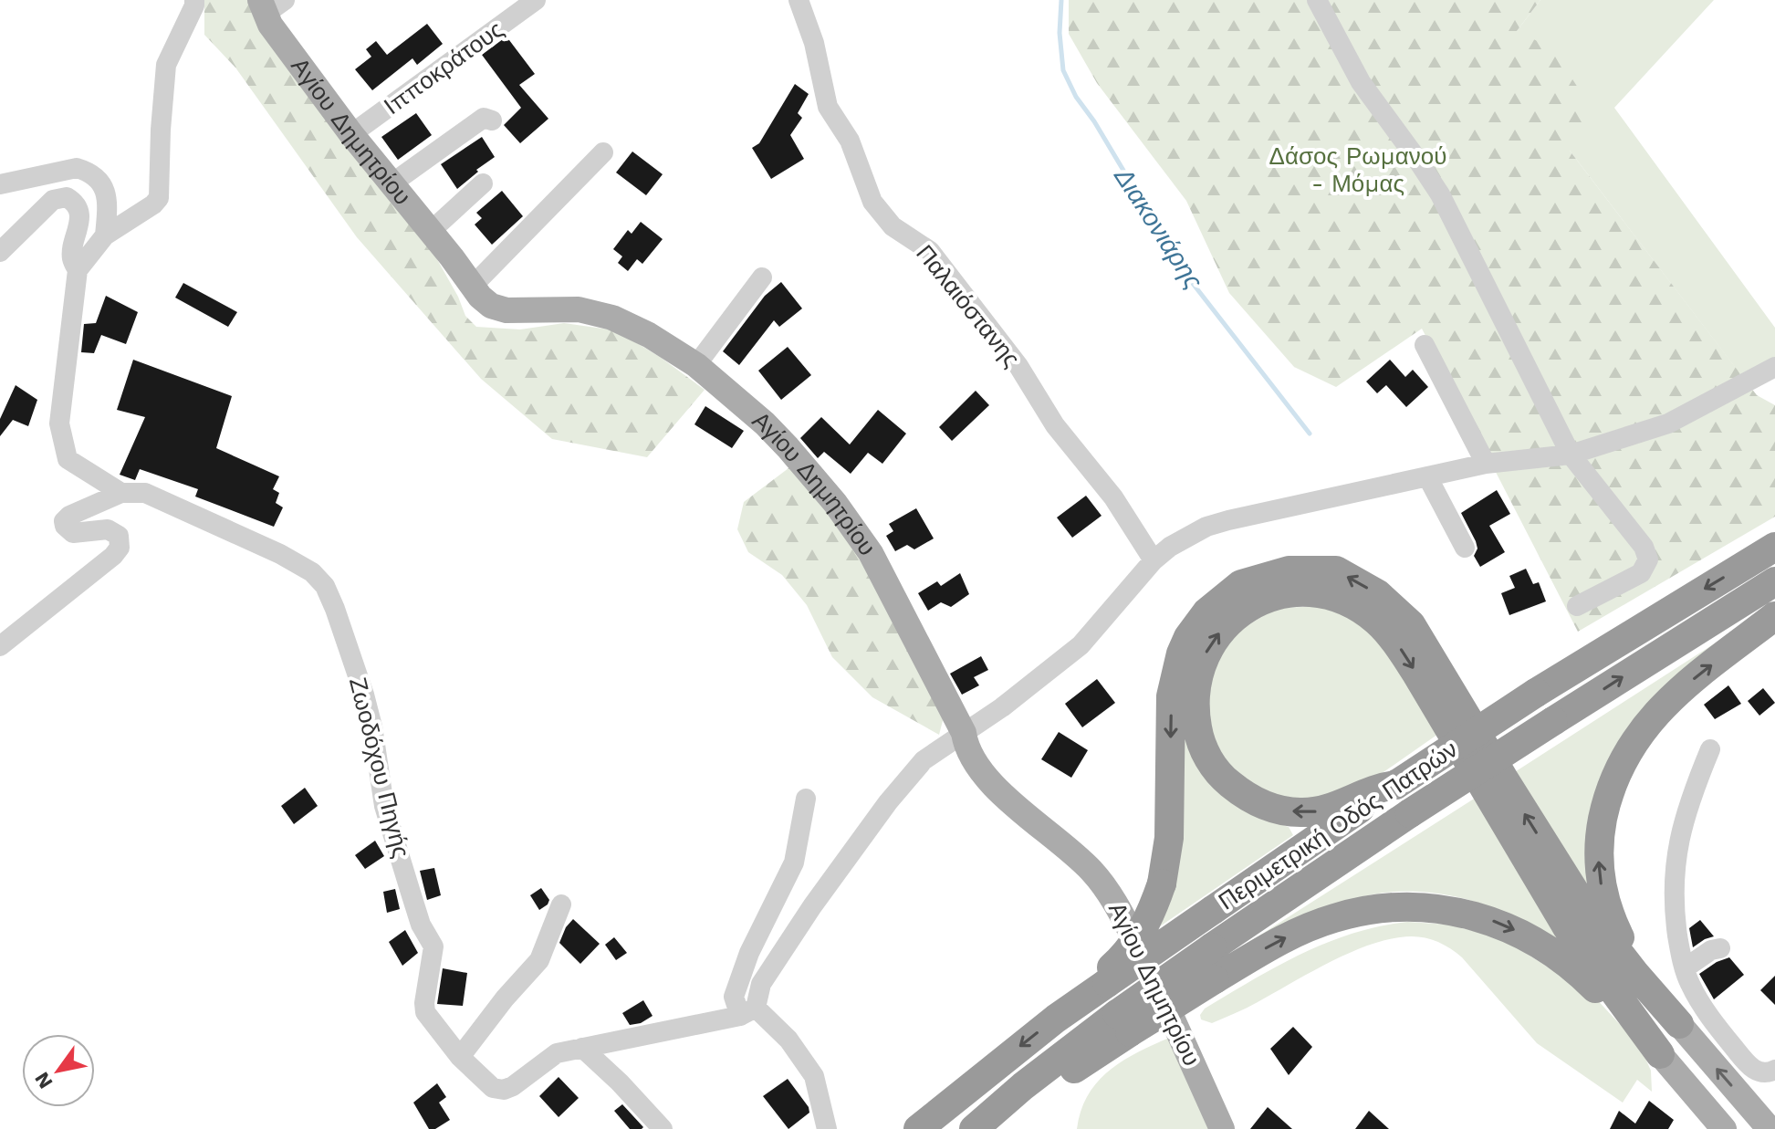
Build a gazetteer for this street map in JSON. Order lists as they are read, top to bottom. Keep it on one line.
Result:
{"streets":{"highway":["Περιμετρική Οδός Πατρών"],"main road":["Αγίου Δημητρίου"],"street":["Ιπποκράτους","Παλαιόστανης","Ζωοδόχου Πηγής"]},"crossings":[["Ιπποκράτους","Αγίου Δημητρίου"]],"water":["Διακονιάρης"],"parks":["Δάσος Ρωμανού - Μόμας"],"north":"bottom left"}
